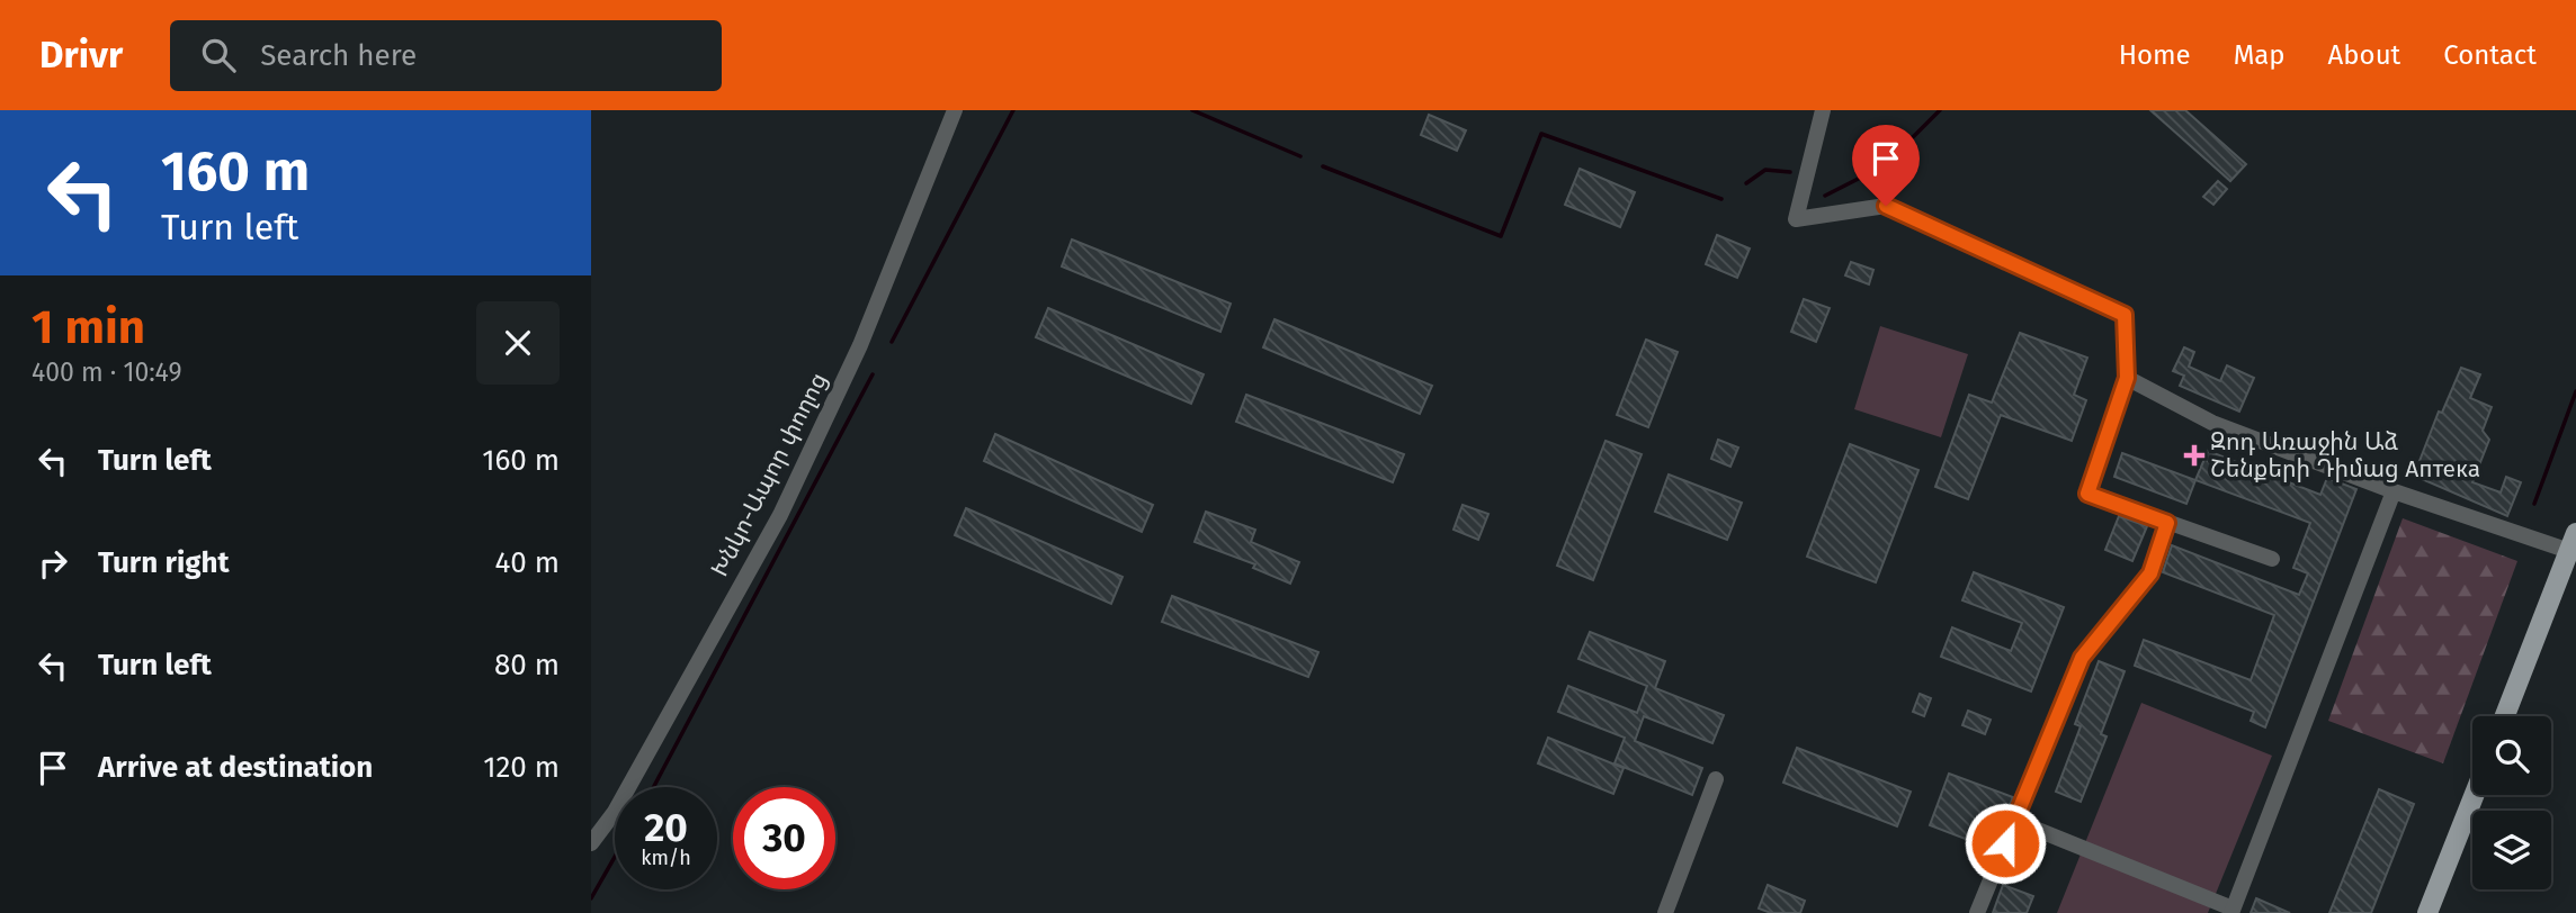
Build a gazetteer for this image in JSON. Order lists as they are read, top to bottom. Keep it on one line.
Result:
{"streets":{"street":["Խնկո-Ապոր փողոց"]},"places":{"health":["Զոդ Առաջին Աձ Շենքերի Դիմաց Аптека"]},"page":{"header":"Drivr","search":"Search here","nav":["Home","Map","About","Contact"],"turn":["160 m","Turn left"],"heading":["1 min","400 m · 10:49"],"list":[{"name":"Turn left","value":"160 m"},{"name":"Turn right","value":"40 m"},{"name":"Turn left","value":"80 m"},{"name":"Arrive at destination","value":"120 m"}],"speed":"20 km/h","limit":"30"}}
